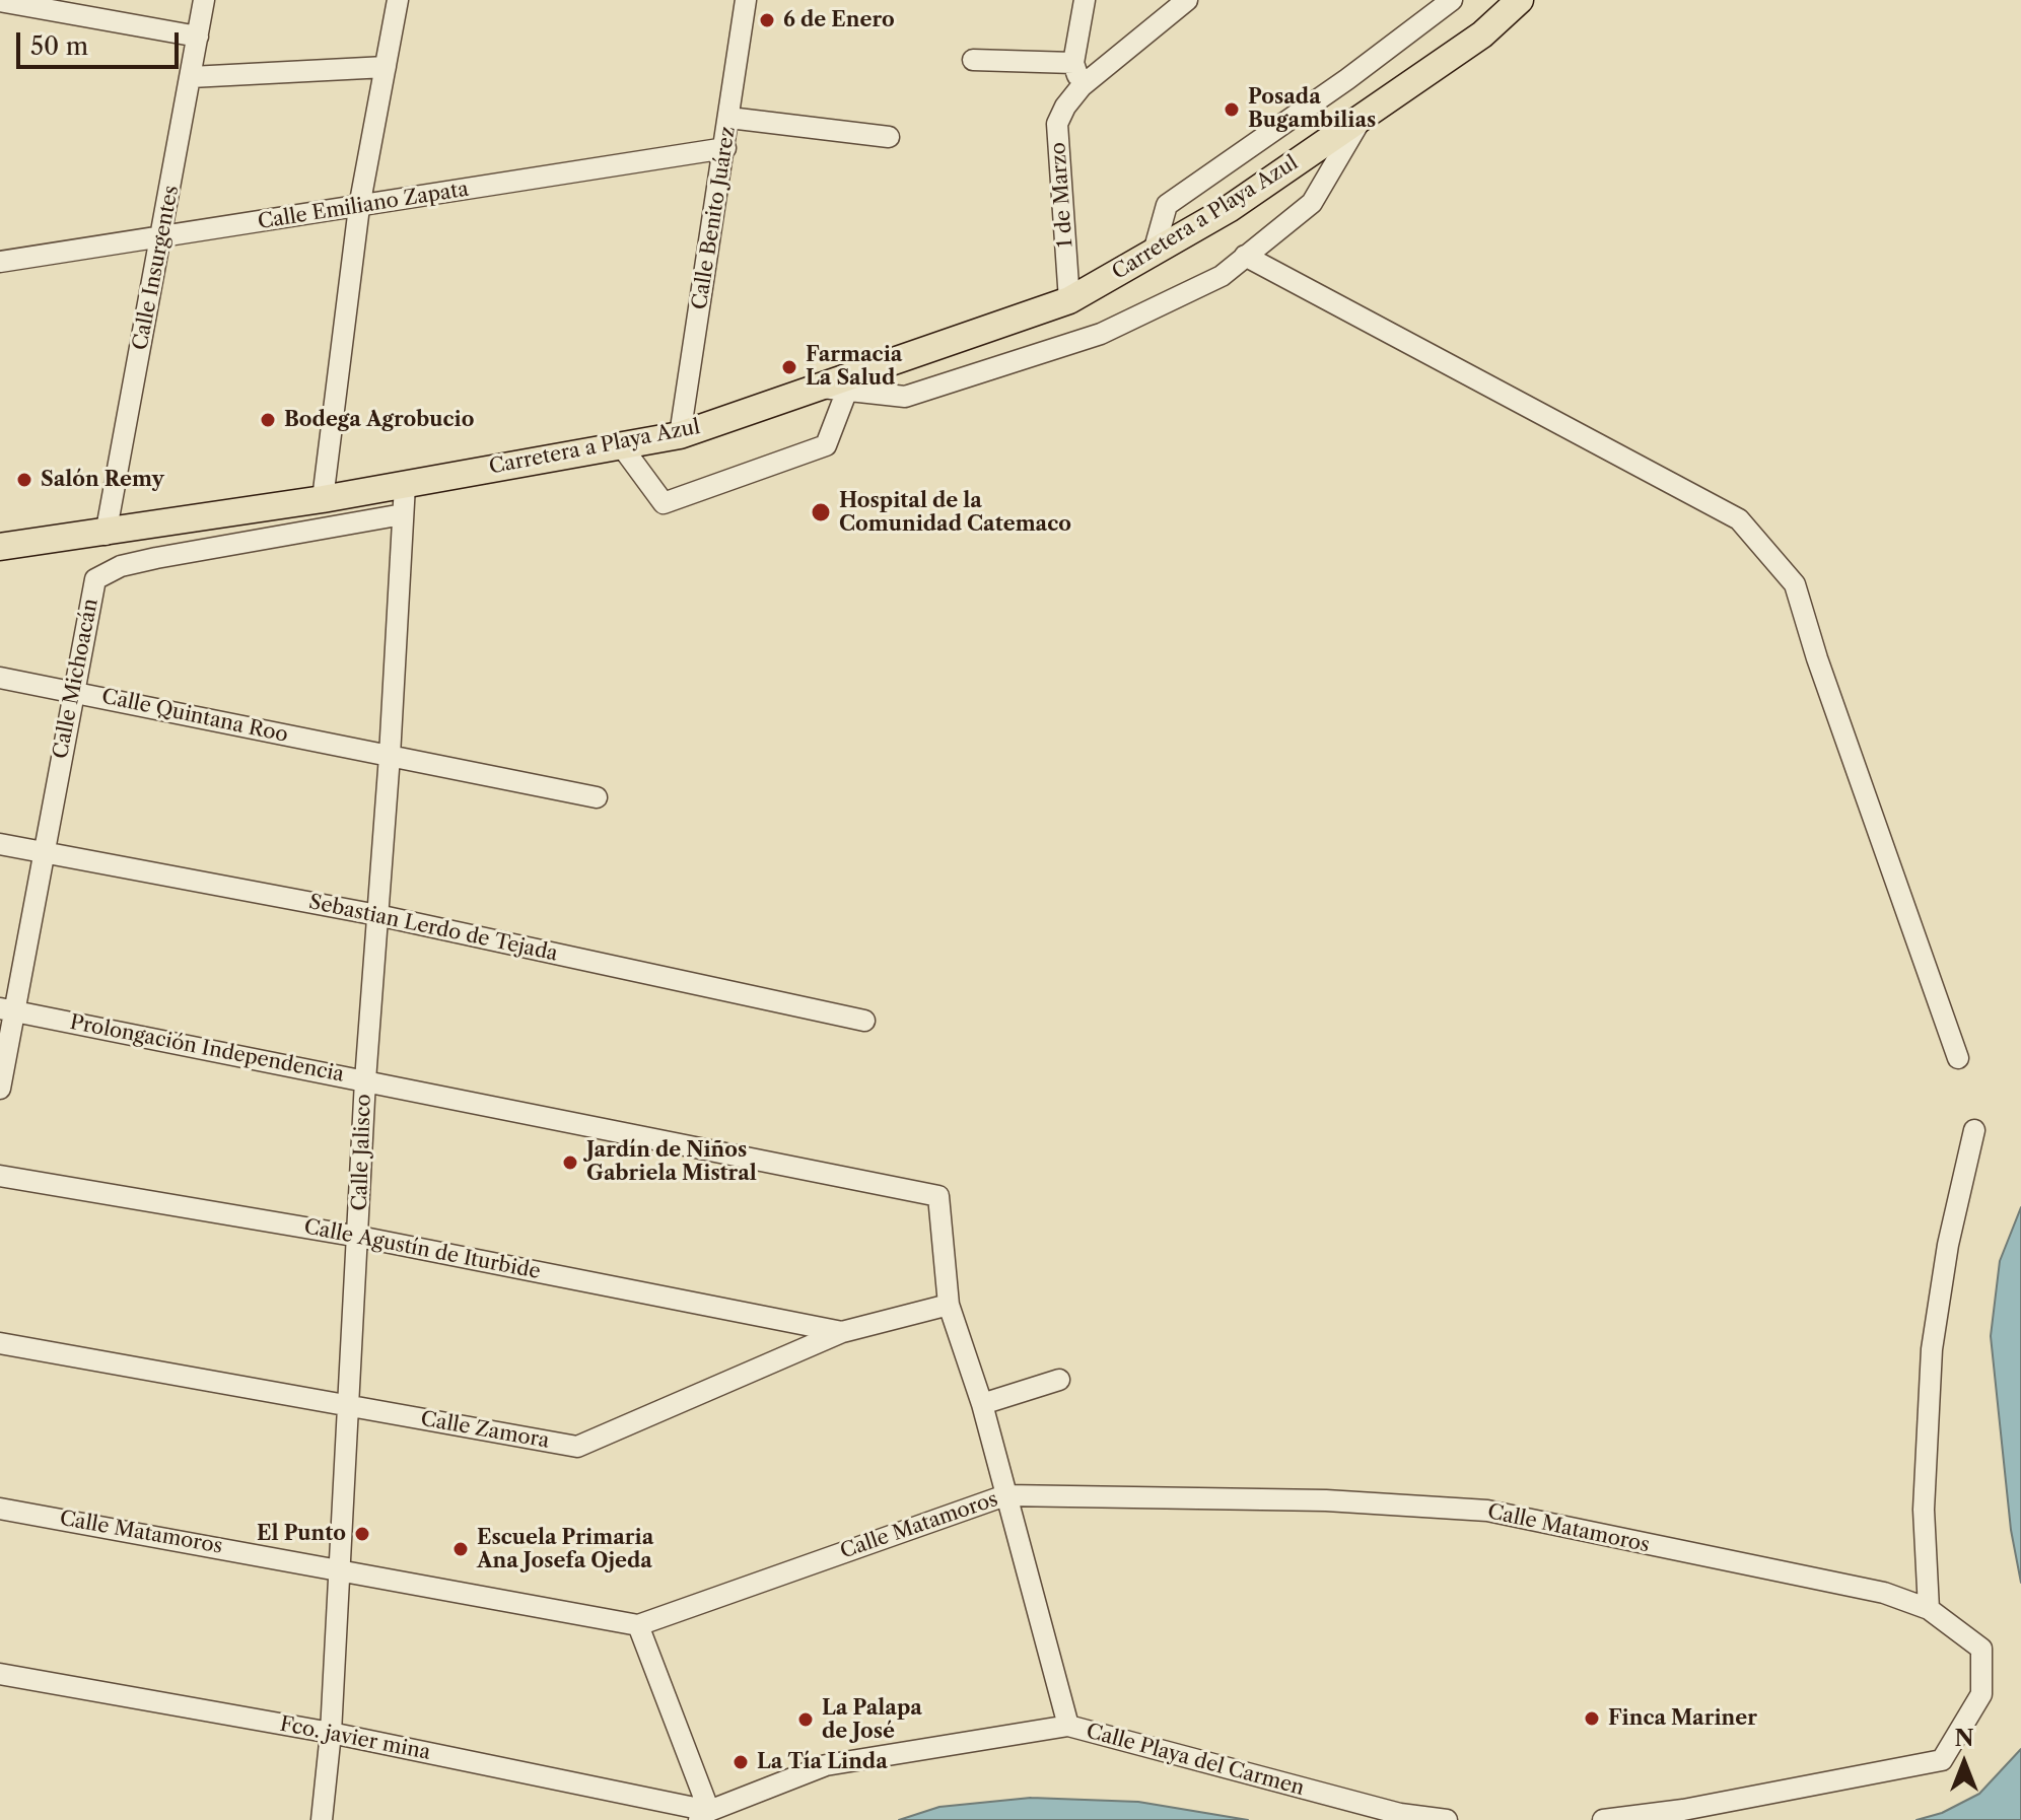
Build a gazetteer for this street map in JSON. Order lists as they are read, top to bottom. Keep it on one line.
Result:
{"streets":{"main road":["Carretera a Playa Azul"],"street":["1 de Marzo","Calle Emiliano Zapata","Calle Benito Juárez","Calle Insurgentes","Calle Michoacán","Calle Quintana Roo","Sebastian Lerdo de Tejada","Prolongación Independencia","Calle Jalisco","Calle Agustín de Iturbide","Calle Zamora","Calle Matamoros","Fco. javier mina","Calle Playa del Carmen"]},"crossings":[["1 de Marzo","Carretera a Playa Azul"],["Calle Emiliano Zapata","Calle Benito Juárez"],["Calle Emiliano Zapata","Calle Insurgentes"],["Calle Benito Juárez","Carretera a Playa Azul"],["Carretera a Playa Azul","Calle Insurgentes"],["Carretera a Playa Azul","Calle Jalisco"],["Calle Michoacán","Calle Quintana Roo"],["Calle Michoacán","Sebastian Lerdo de Tejada"],["Calle Michoacán","Prolongación Independencia"],["Calle Michoacán","Calle Jalisco"],["Calle Quintana Roo","Calle Jalisco"],["Sebastian Lerdo de Tejada","Calle Jalisco"],["Prolongación Independencia","Calle Jalisco"],["Prolongación Independencia","Calle Zamora"],["Calle Jalisco","Calle Agustín de Iturbide"],["Calle Jalisco","Calle Zamora"],["Calle Jalisco","Calle Matamoros"],["Calle Jalisco","Fco. javier mina"],["Calle Agustín de Iturbide","Calle Zamora"],["Fco. javier mina","Calle Playa del Carmen"]],"places":["6 de Enero","Posada Bugambilias","Farmacia La Salud","Bodega Agrobucio","Salón Remy","Hospital de la Comunidad Catemaco","Jardín de Niños Gabriela Mistral","El Punto","Escuela Primaria Ana Josefa Ojeda","Finca Mariner","La Palapa de José","La Tía Linda"],"scale_bar":"50 m","north":"top"}
